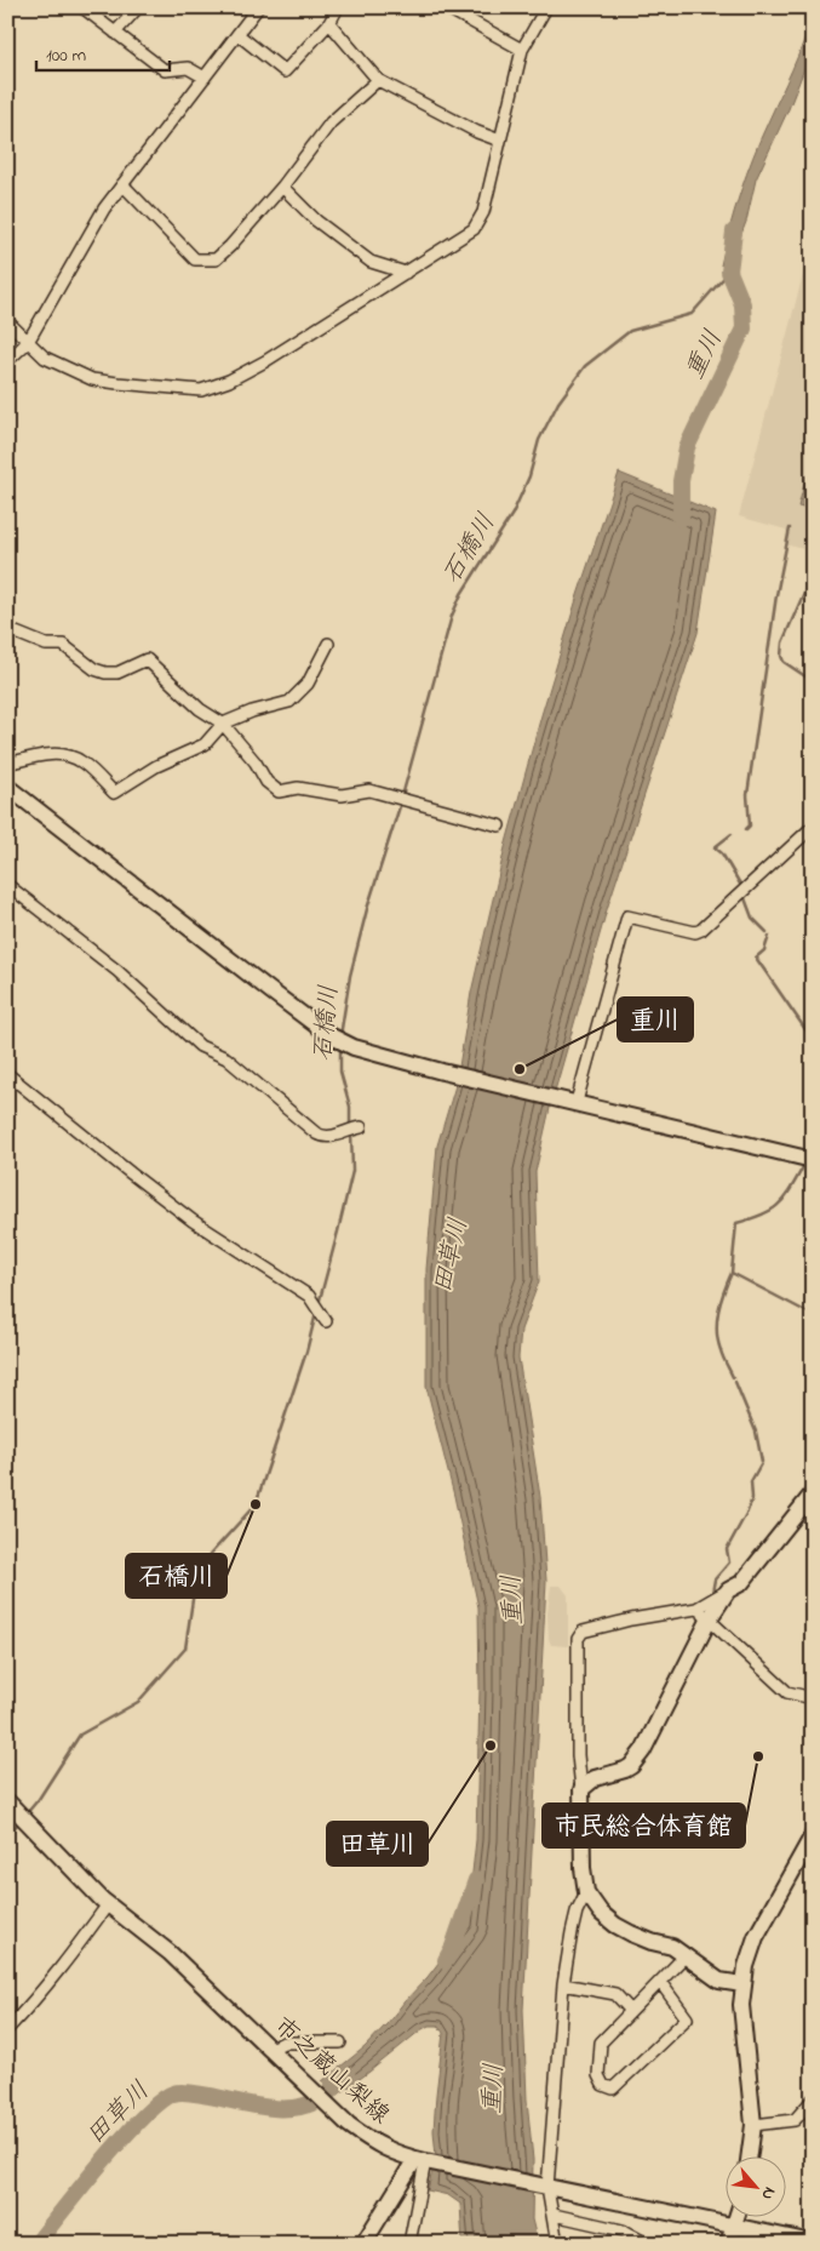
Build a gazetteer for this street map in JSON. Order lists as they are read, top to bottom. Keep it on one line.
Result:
{"streets":{"street":["市之蔵山梨線"]},"water":["重川","石橋川","田草川"],"places":["重川","石橋川","田草川","市民総合体育館"],"scale_bar":"100 m","north":"bottom right"}
